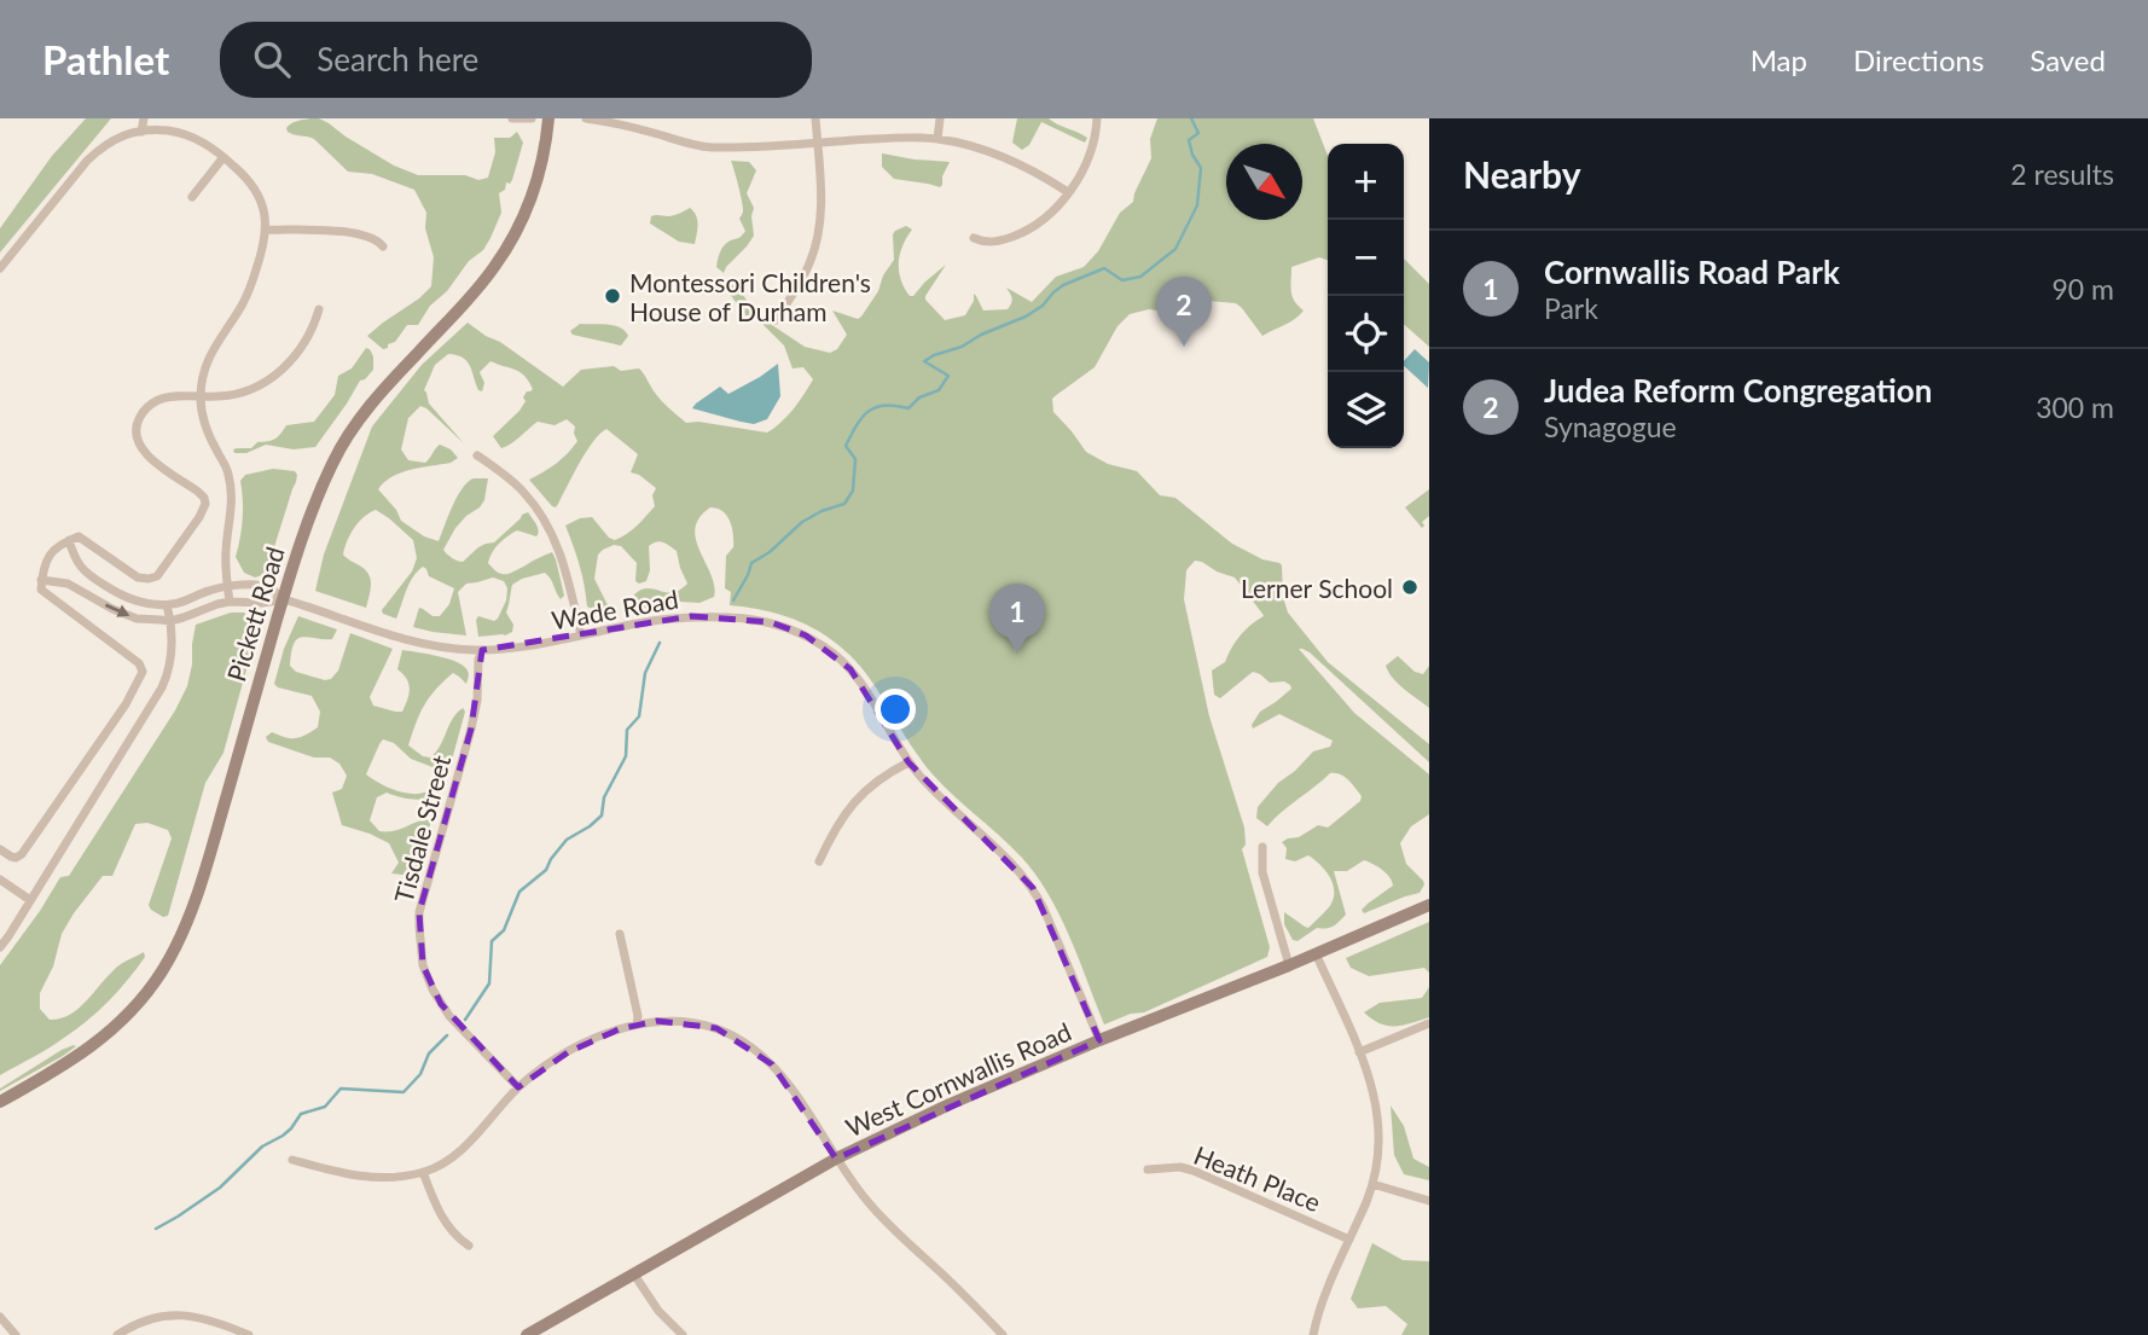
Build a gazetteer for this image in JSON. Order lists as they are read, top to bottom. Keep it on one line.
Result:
{"streets":{"street":["Wade Road","Pickett Road","Tisdale Street","West Cornwallis Road","Heath Place"]},"crossings":[["Wade Road","Pickett Road"],["Wade Road","Tisdale Street"],["Wade Road","West Cornwallis Road"]],"places":["Montessori Children's House of Durham","Lerner School"],"north":"bottom right","page":{"header":"Pathlet","search":"Search here","nav":["Map","Directions","Saved"],"heading":["Nearby","2 results"],"map_buttons":["+","−"],"list":[{"mark":"1","name":"Cornwallis Road Park","note":"Park","value":"90 m"},{"mark":"2","name":"Judea Reform Congregation","note":"Synagogue","value":"300 m"}],"pins":["2","1"]}}
